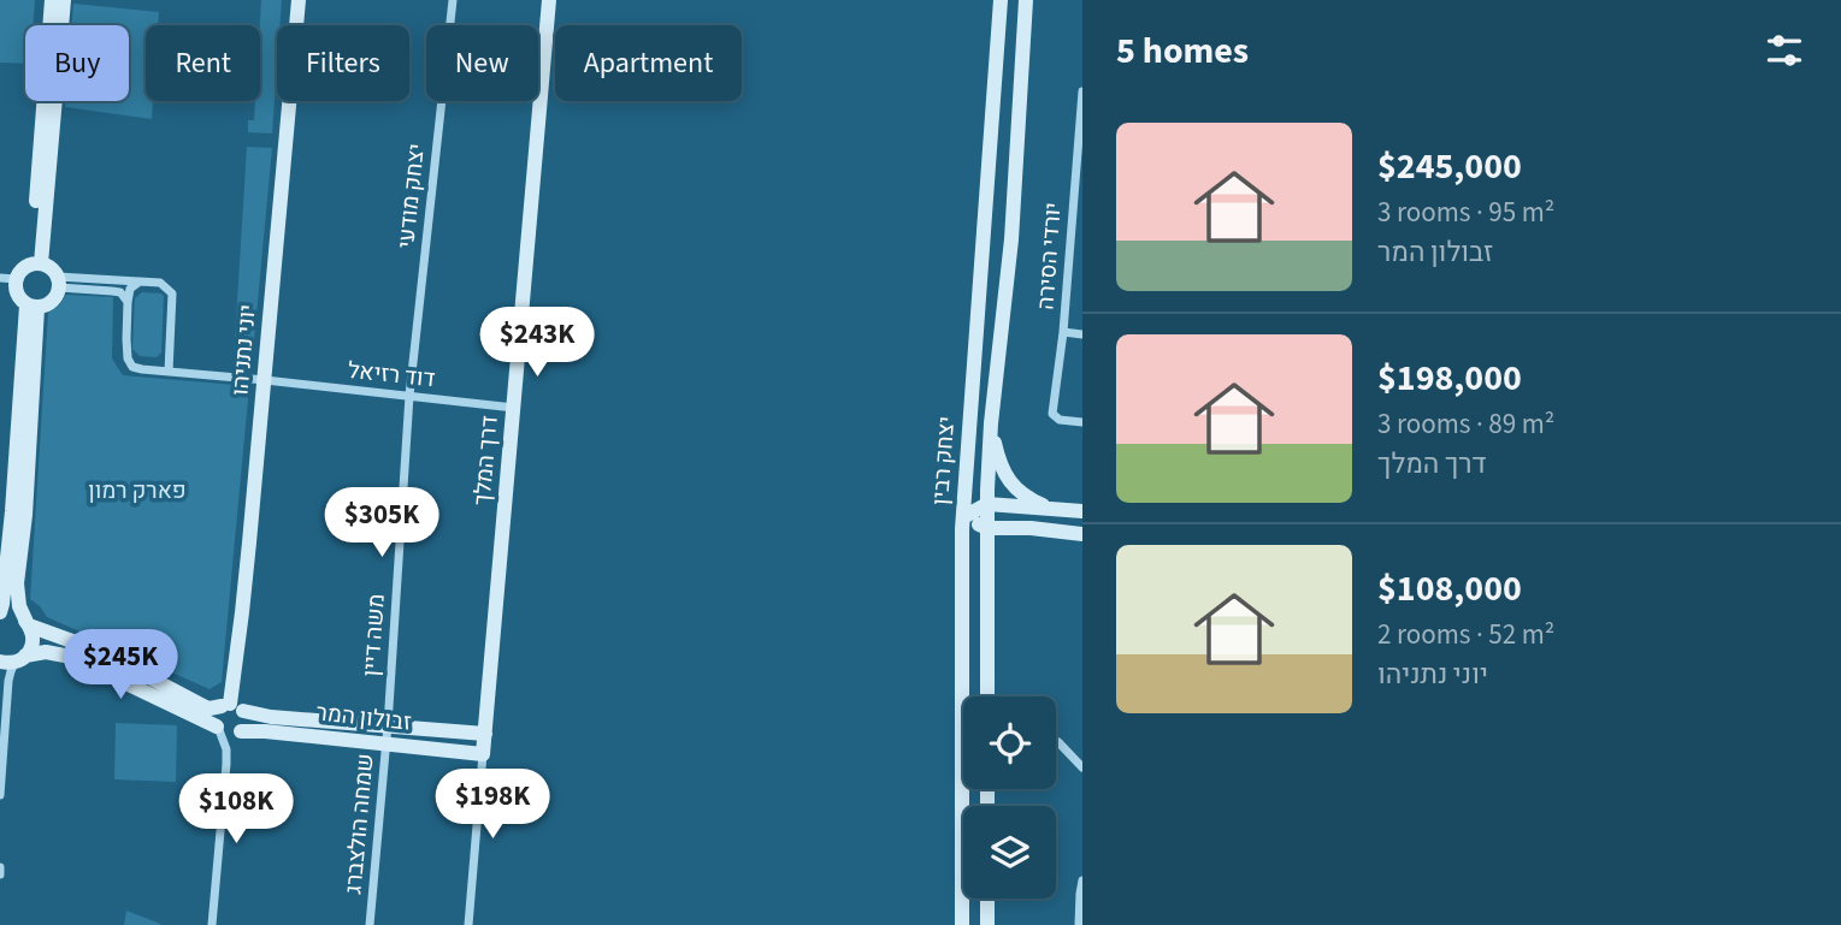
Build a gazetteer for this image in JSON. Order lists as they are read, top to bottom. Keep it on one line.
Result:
{"streets":{"street":["יצחק מודעי","יורדי הסירה","יוני נתניהו","דוד רזיאל","דרך המלך","יצחק רבין","משה דיין","זבולון המר","שמחה הולצברג"]},"crossings":[["יצחק מודעי","דוד רזיאל"],["יצחק מודעי","משה דיין"],["יוני נתניהו","דוד רזיאל"],["יוני נתניהו","זבולון המר"],["דוד רזיאל","דרך המלך"],["דוד רזיאל","משה דיין"],["דרך המלך","זבולון המר"],["משה דיין","זבולון המר"],["משה דיין","שמחה הולצברג"],["זבולון המר","שמחה הולצברג"]],"parks":["פארק רמון"],"page":{"heading":"5 homes","chip":["Buy","Rent","Filters","New","Apartment"],"list":[{"name":"$245,000","note":"3 rooms · 95 m² · זבולון המר"},{"name":"$198,000","note":"3 rooms · 89 m² · דרך המלך"},{"name":"$108,000","note":"2 rooms · 52 m² · יוני נתניהו"}],"price":["$243K","$305K","$245K","$198K","$108K"]}}
